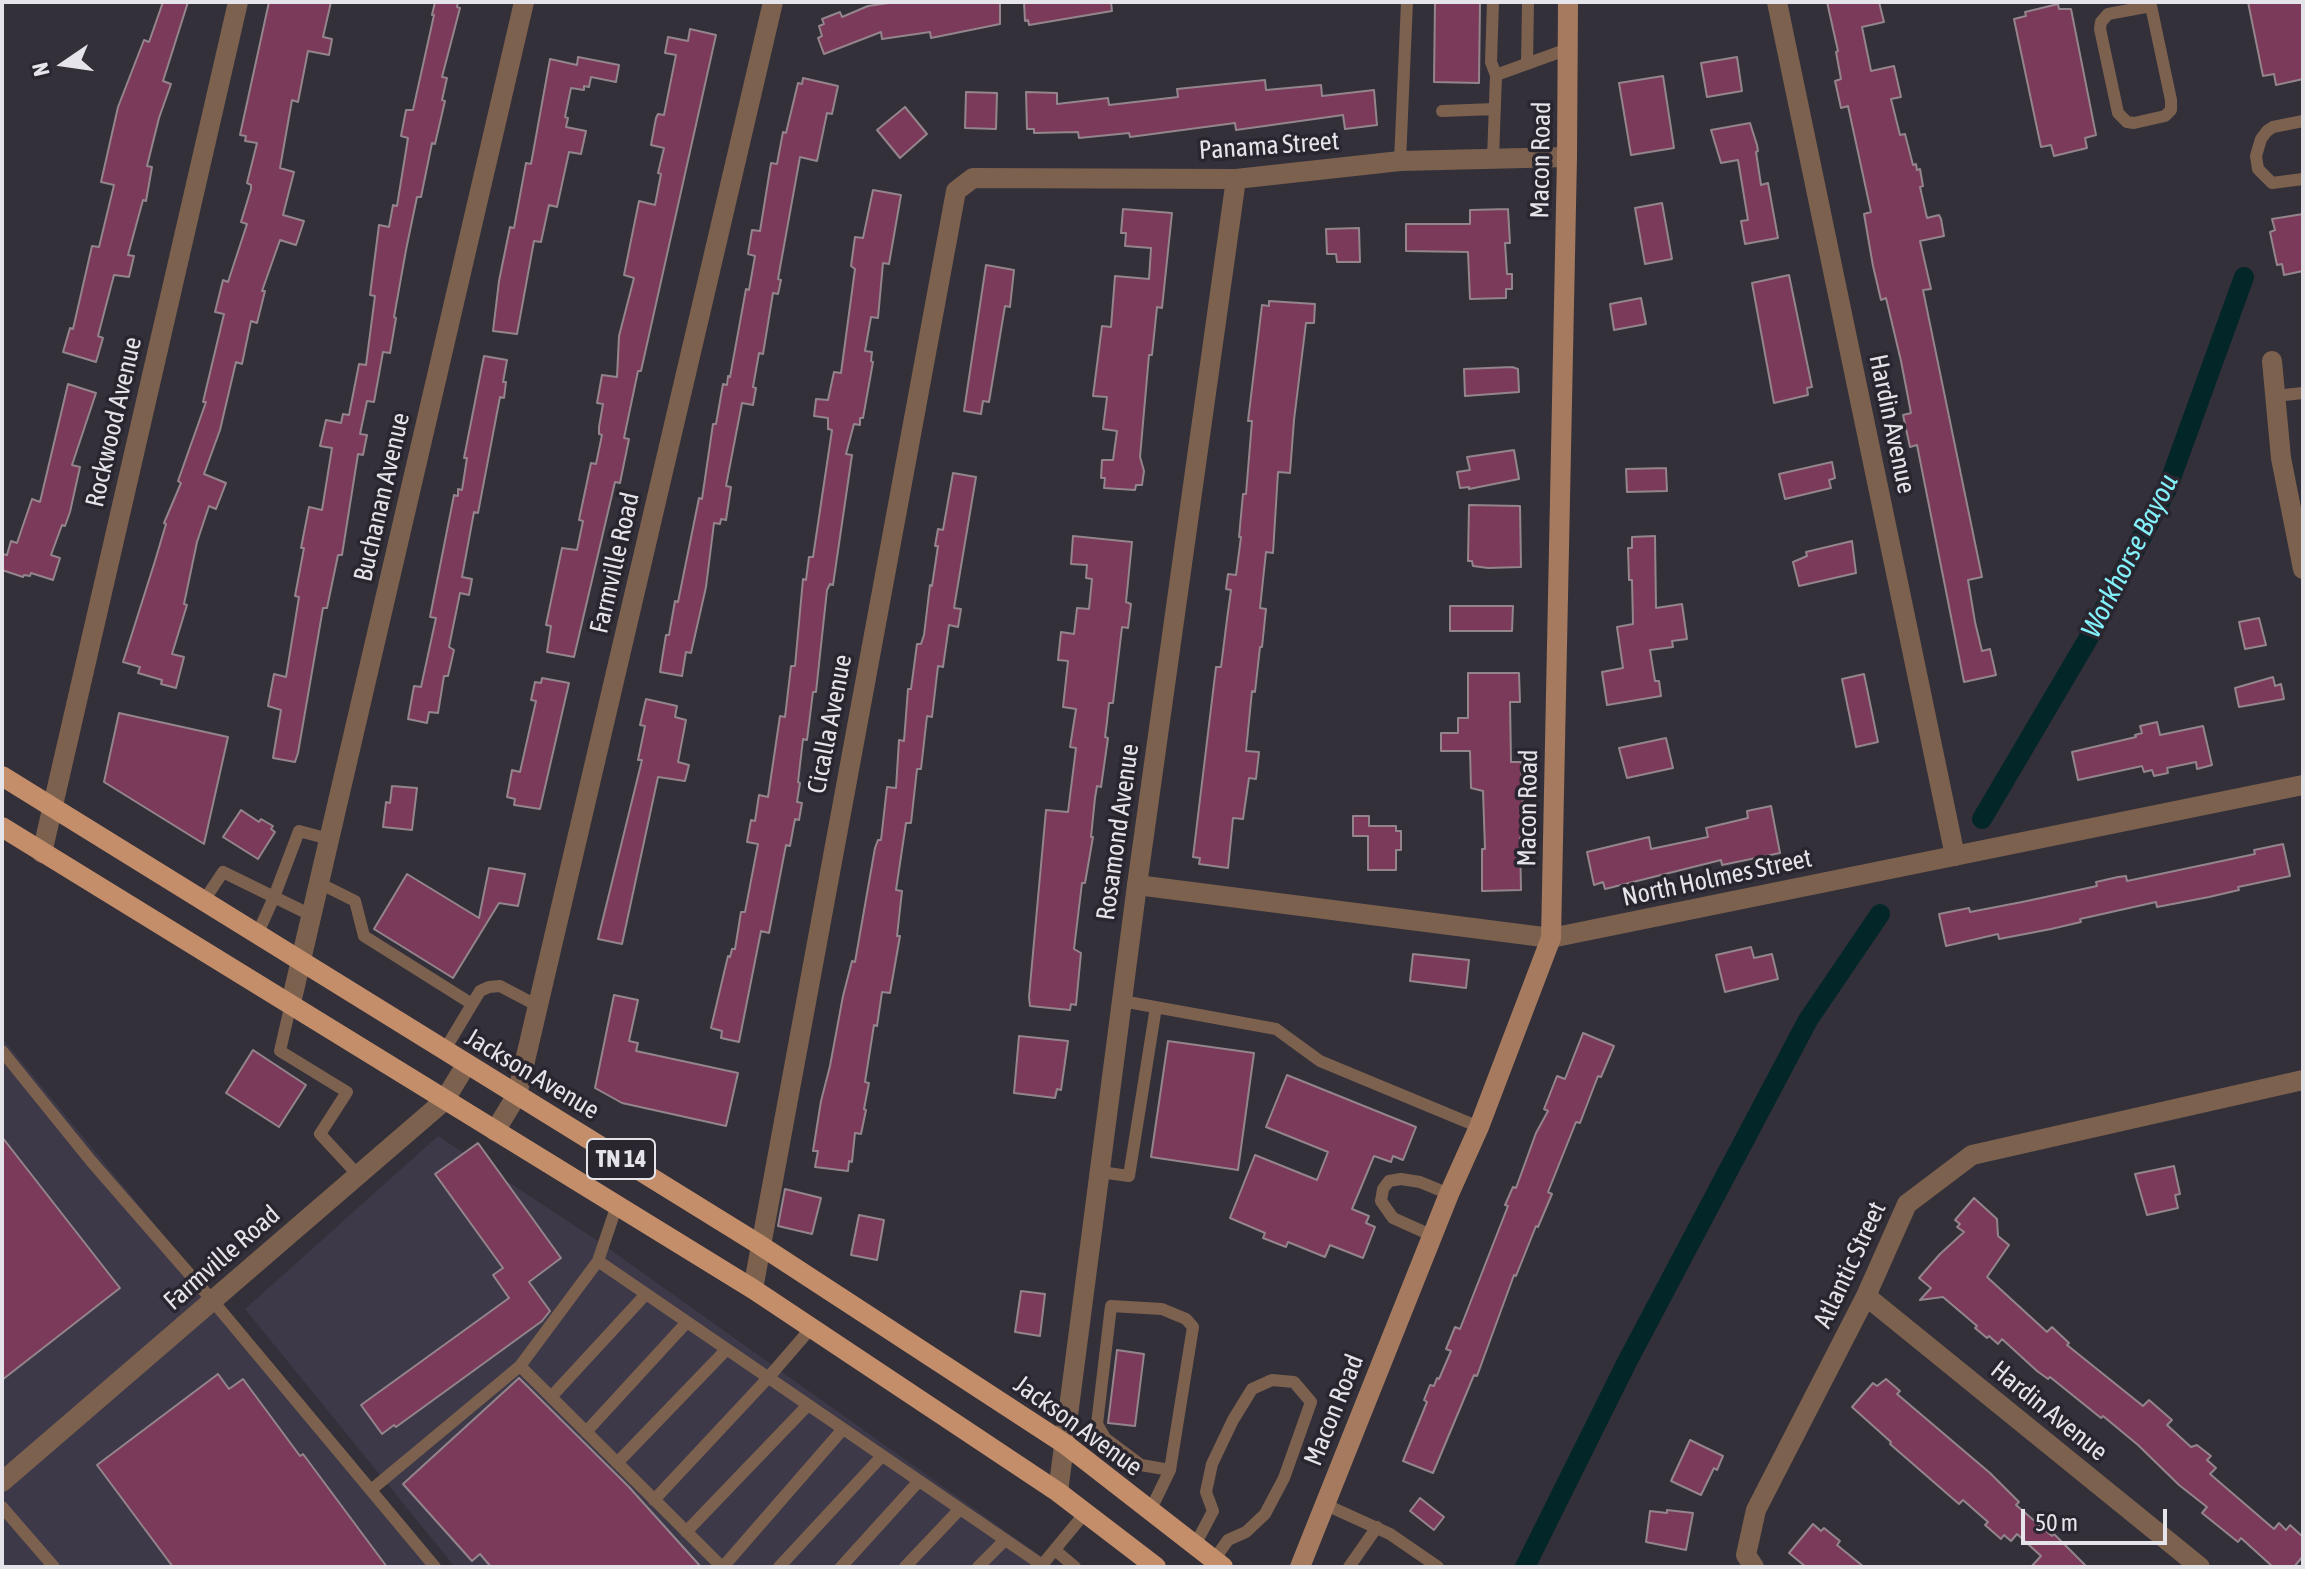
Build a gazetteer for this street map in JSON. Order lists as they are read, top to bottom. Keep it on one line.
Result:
{"streets":{"main road":["Macon Road","Jackson Avenue","TN 14"],"street":["Panama Street","Rockwood Avenue","Hardin Avenue","Buchanan Avenue","Farmville Road","Cicalla Avenue","Rosamond Avenue","North Holmes Street","Atlantic Street"]},"crossings":[["Panama Street","Macon Road"],["Panama Street","Cicalla Avenue"],["Panama Street","Rosamond Avenue"],["Macon Road","North Holmes Street"],["Rockwood Avenue","Jackson Avenue"],["Rockwood Avenue","TN 14"],["Hardin Avenue","North Holmes Street"],["Hardin Avenue","Atlantic Street"],["Buchanan Avenue","Jackson Avenue"],["Buchanan Avenue","TN 14"],["Farmville Road","Jackson Avenue"],["Farmville Road","TN 14"],["Cicalla Avenue","Jackson Avenue"],["Cicalla Avenue","TN 14"],["Rosamond Avenue","North Holmes Street"],["Rosamond Avenue","Jackson Avenue"],["Rosamond Avenue","TN 14"]],"water":["Workhorse Bayou"],"scale_bar":"50 m","north":"left"}
